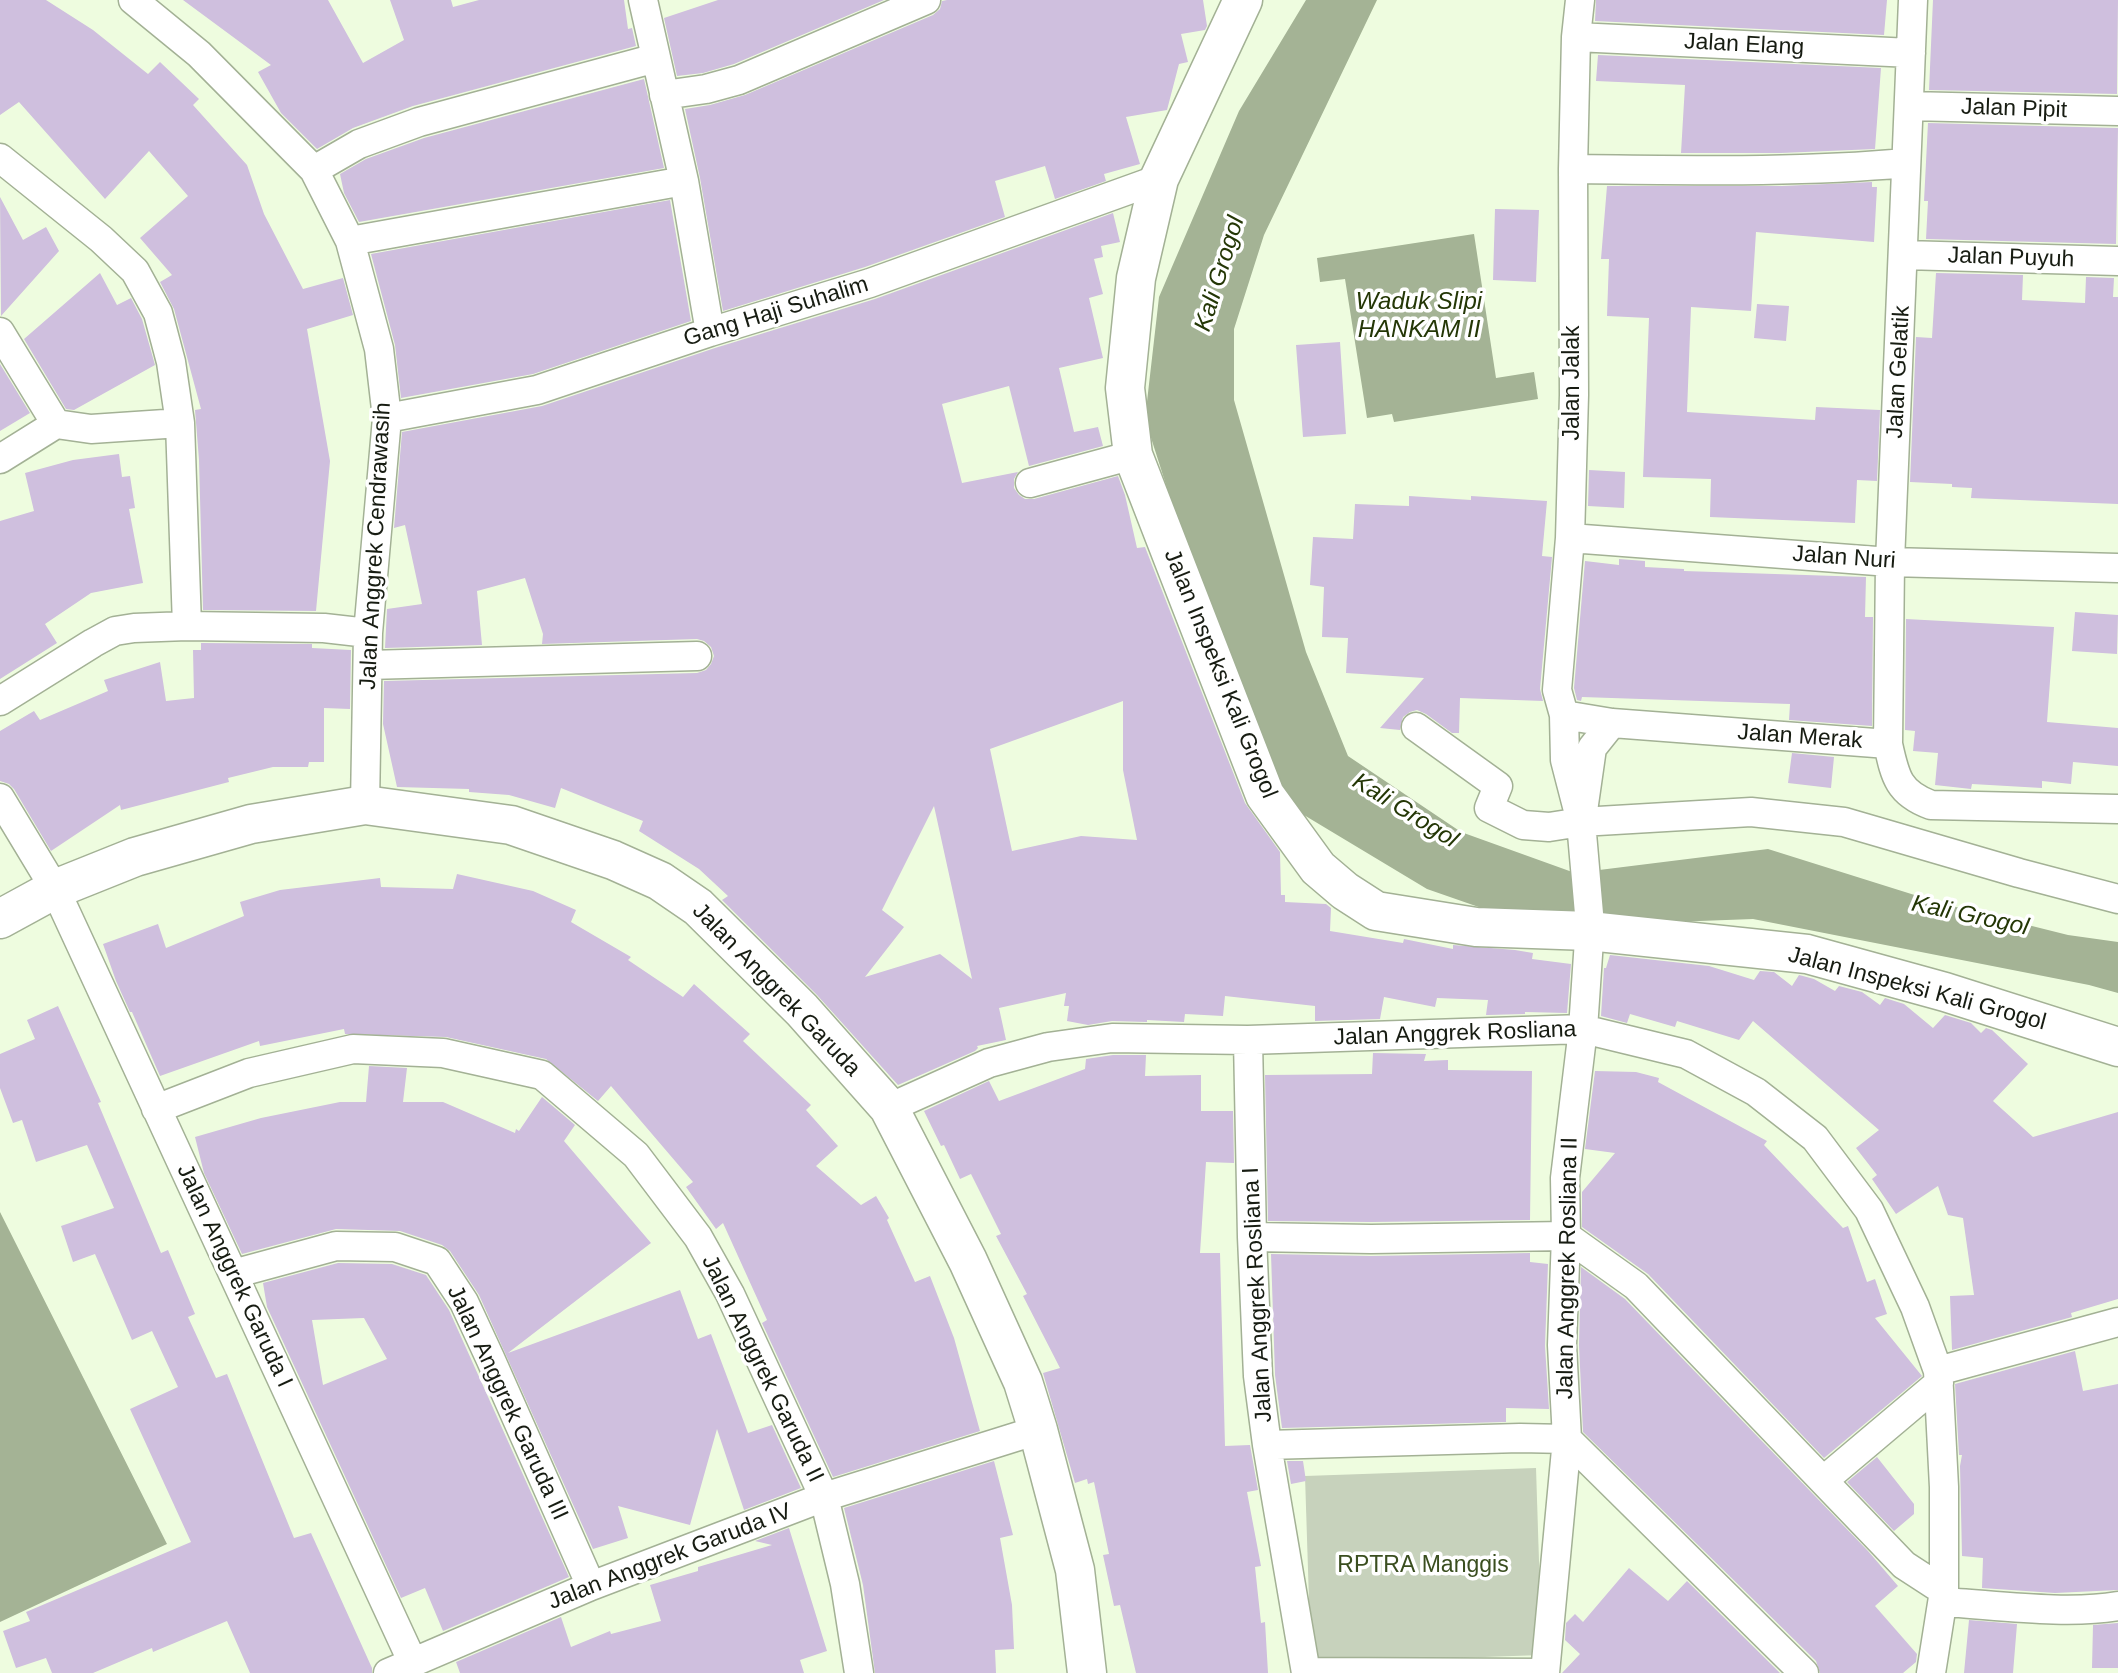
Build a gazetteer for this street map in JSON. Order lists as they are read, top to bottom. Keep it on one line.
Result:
{"streets":{"street":["Jalan Elang","Jalan Pipit","Jalan Puyuh","Gang Haji Suhalim","Jalan Gelatik","Jalan Jalak","Jalan Anggrek Cendrawasih","Jalan Nuri","Jalan Inspeksi Kali Grogol","Jalan Merak","Jalan Anggrek Garuda","Jalan Anggrek Rosliana","Jalan Anggrek Rosliana II","Jalan Anggrek Garuda I","Jalan Anggrek Rosliana I","Jalan Anggrek Garuda II","Jalan Anggrek Garuda III","Jalan Anggrek Garuda IV"]},"crossings":[["Jalan Elang","Jalan Gelatik"],["Jalan Elang","Jalan Jalak"],["Jalan Pipit","Jalan Gelatik"],["Jalan Puyuh","Jalan Gelatik"],["Gang Haji Suhalim","Jalan Anggrek Cendrawasih"],["Gang Haji Suhalim","Jalan Inspeksi Kali Grogol"],["Jalan Gelatik","Jalan Nuri"],["Jalan Gelatik","Jalan Merak"],["Jalan Jalak","Jalan Nuri"],["Jalan Jalak","Jalan Anggrek Rosliana II"],["Jalan Anggrek Cendrawasih","Jalan Anggrek Garuda"],["Jalan Inspeksi Kali Grogol","Jalan Anggrek Rosliana II"],["Jalan Merak","Jalan Anggrek Rosliana II"],["Jalan Anggrek Garuda","Jalan Anggrek Rosliana"],["Jalan Anggrek Garuda","Jalan Anggrek Garuda I"],["Jalan Anggrek Garuda","Jalan Anggrek Garuda IV"],["Jalan Anggrek Rosliana","Jalan Anggrek Rosliana II"],["Jalan Anggrek Rosliana","Jalan Anggrek Rosliana I"],["Jalan Anggrek Garuda I","Jalan Anggrek Garuda II"],["Jalan Anggrek Garuda I","Jalan Anggrek Garuda III"],["Jalan Anggrek Garuda I","Jalan Anggrek Garuda IV"],["Jalan Anggrek Garuda II","Jalan Anggrek Garuda IV"],["Jalan Anggrek Garuda III","Jalan Anggrek Garuda IV"]],"water":["Kali Grogol","Waduk Slipi HANKAM II"],"parks":["RPTRA Manggis"]}
